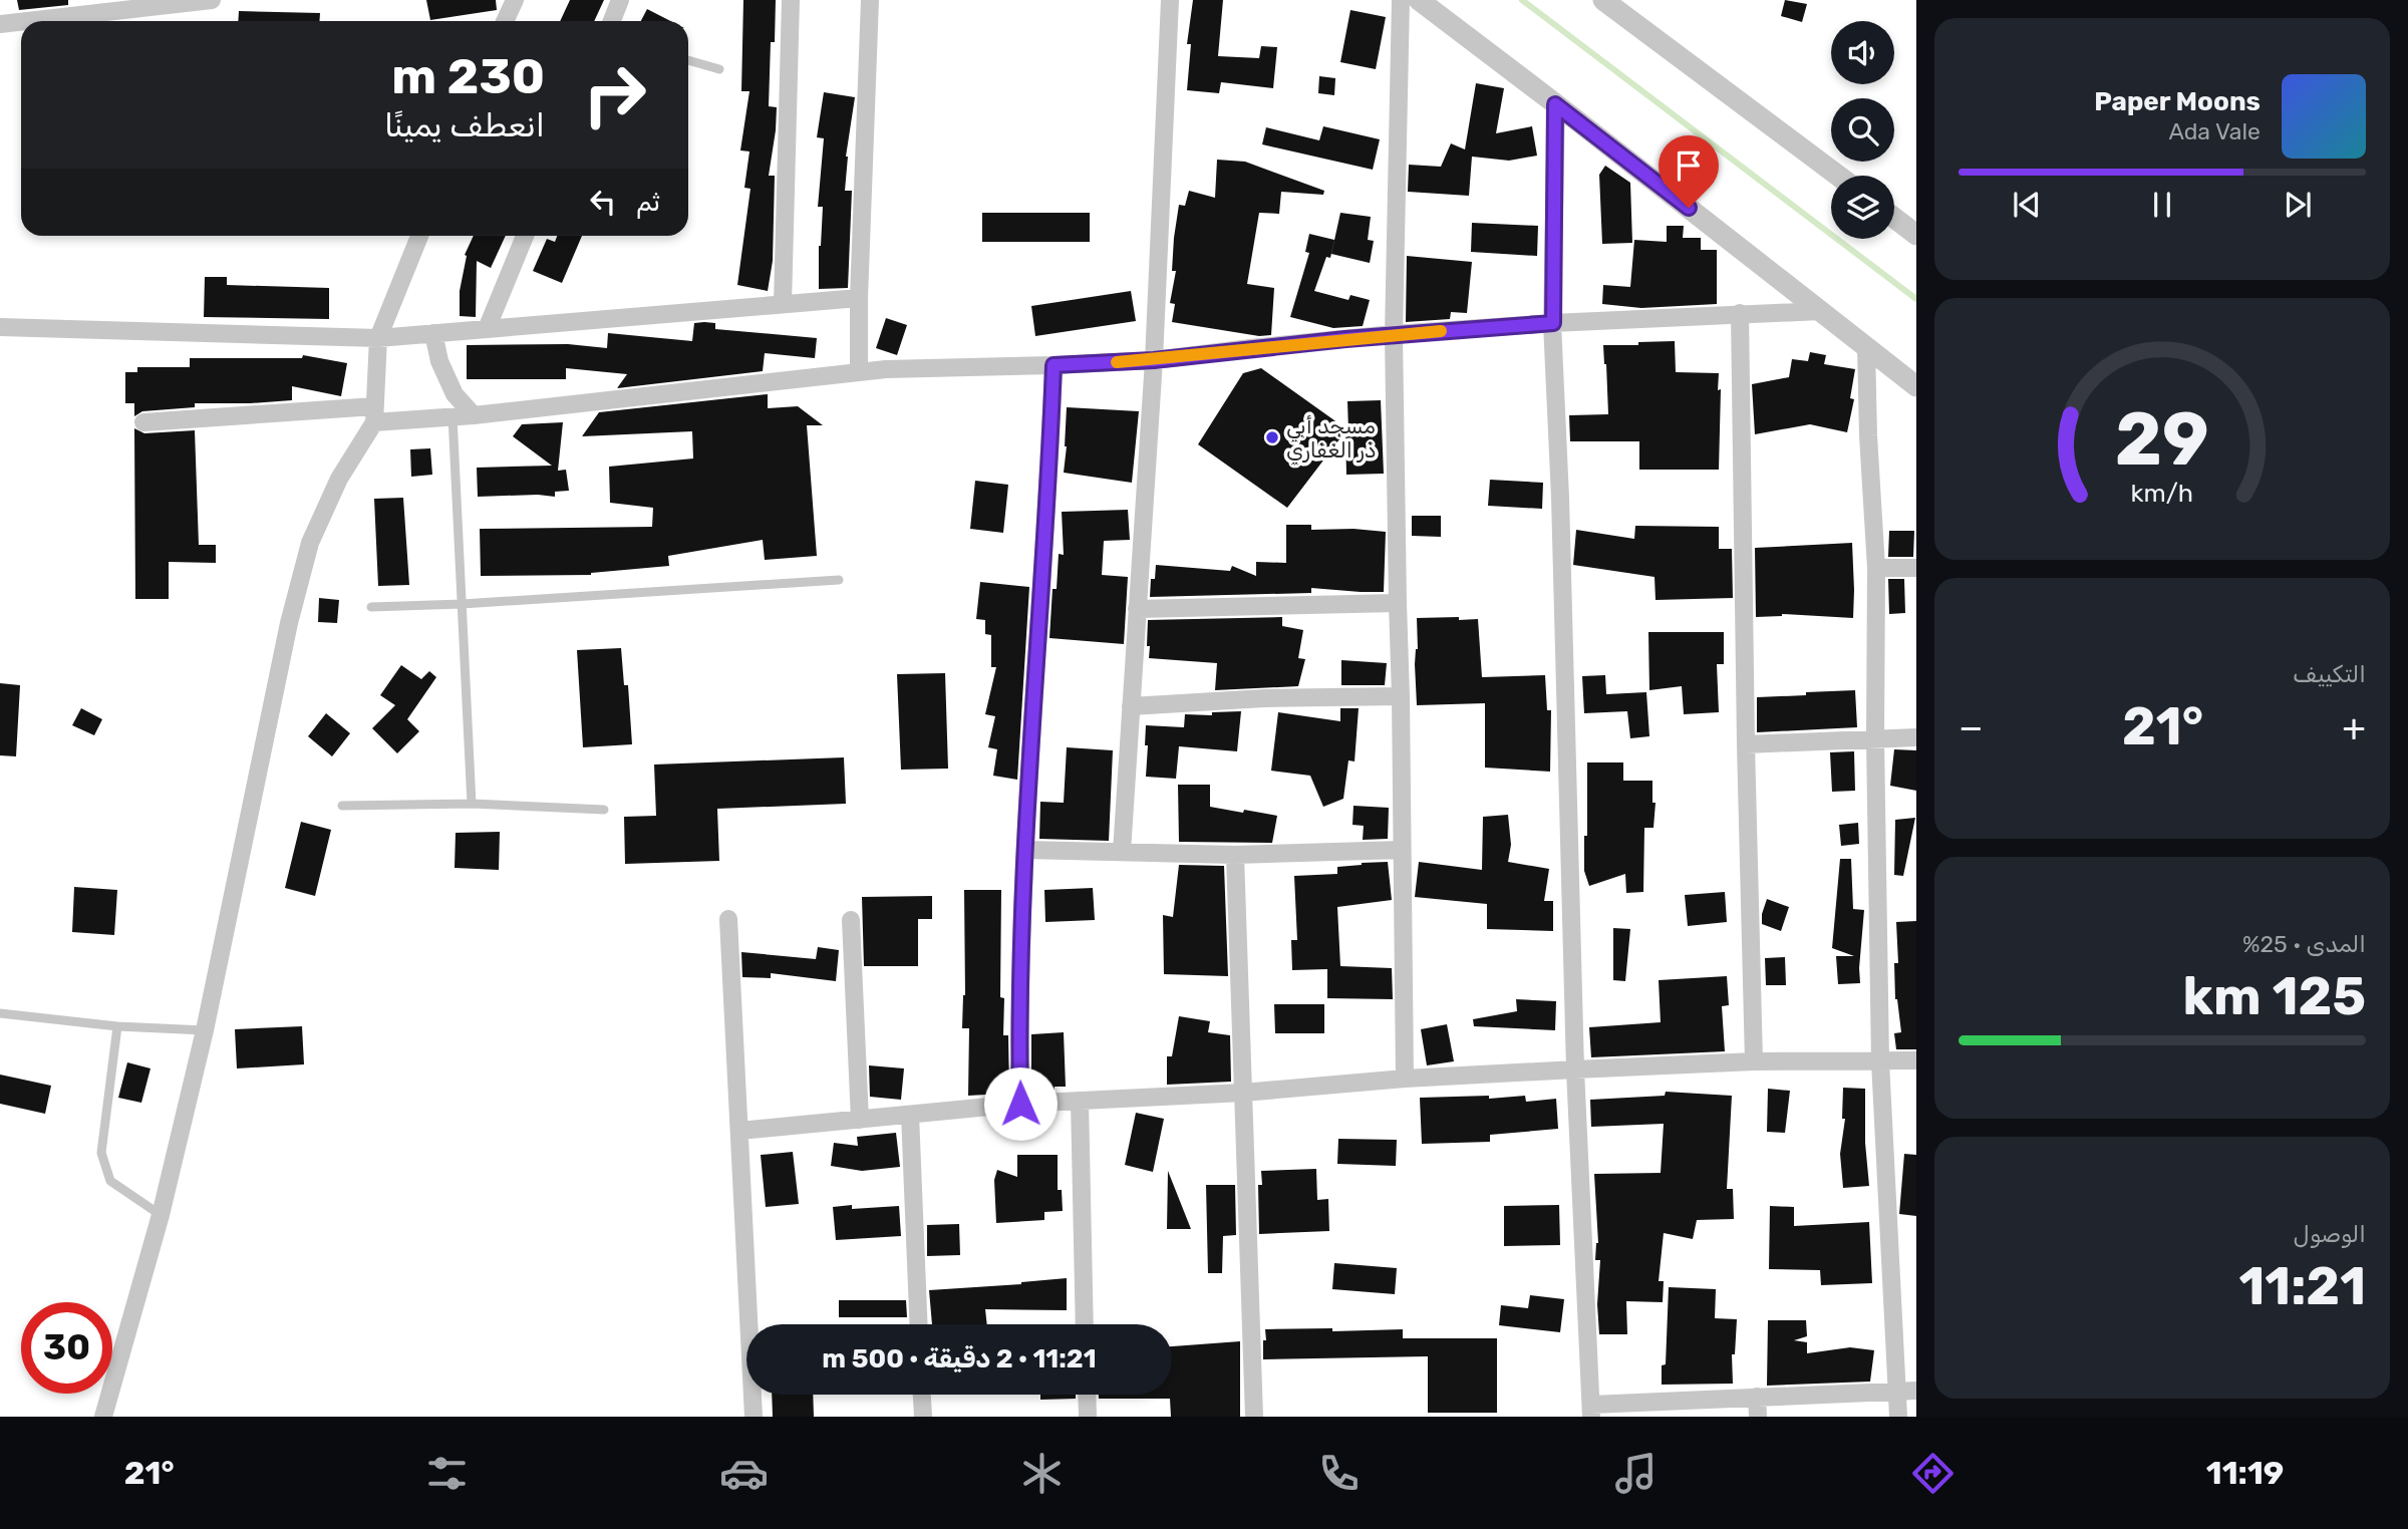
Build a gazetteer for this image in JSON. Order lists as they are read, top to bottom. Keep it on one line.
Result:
{"places":["مسجد أبي ذر الغفاري"],"page":{"turn":["230 m","انعطف يمينًا"],"song":["Paper Moons","Ada Vale"],"then":"ثم","tile":["التكييف",["المدى · 25%","125 km"],["الوصول","11:21"]],"heat":["−","21°","+"],"limit":"30","trip":"11:21 · 2 دقيقة · 500 m","tabs":["11:19","21°"],"gauge":["29","km/h"]}}
